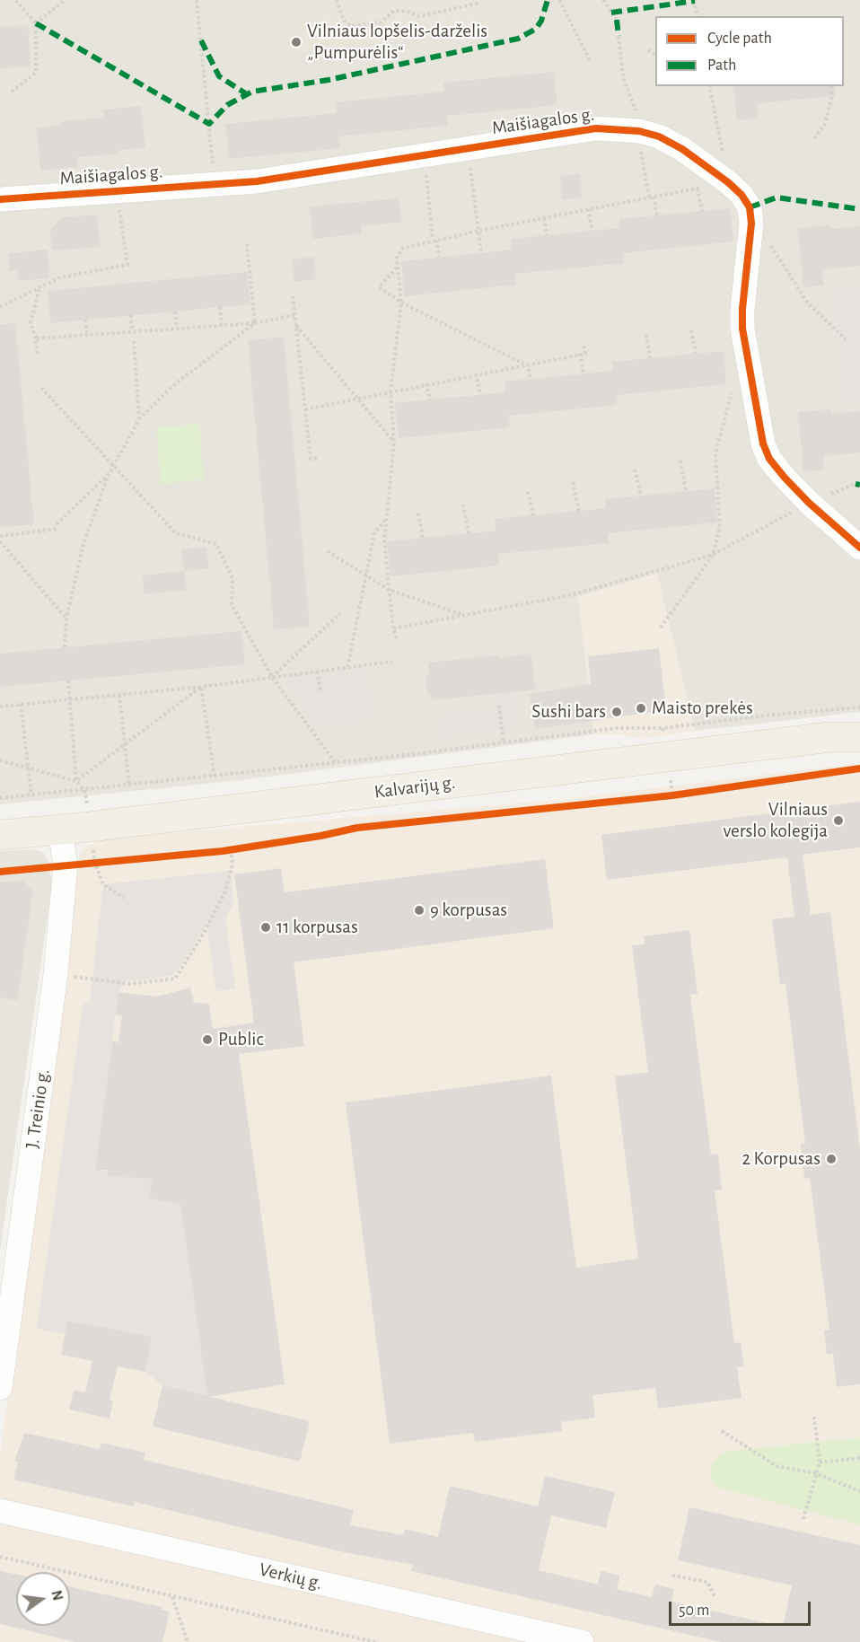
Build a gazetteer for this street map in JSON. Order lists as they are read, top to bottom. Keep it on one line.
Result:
{"streets":{"main road":["Kalvarijų g."],"street":["Maišiagalos g.","J. Treinio g.","Verkių g."]},"crossings":[["Kalvarijų g.","J. Treinio g."]],"places":["Vilniaus lopšelis-darželis „Pumpurėlis“","Maisto prekės","Sushi bars","Vilniaus verslo kolegija","9 korpusas","11 korpusas","Public","2 Korpusas"],"legend":["Cycle path","Path"],"scale_bar":"50 m","north":"right"}
